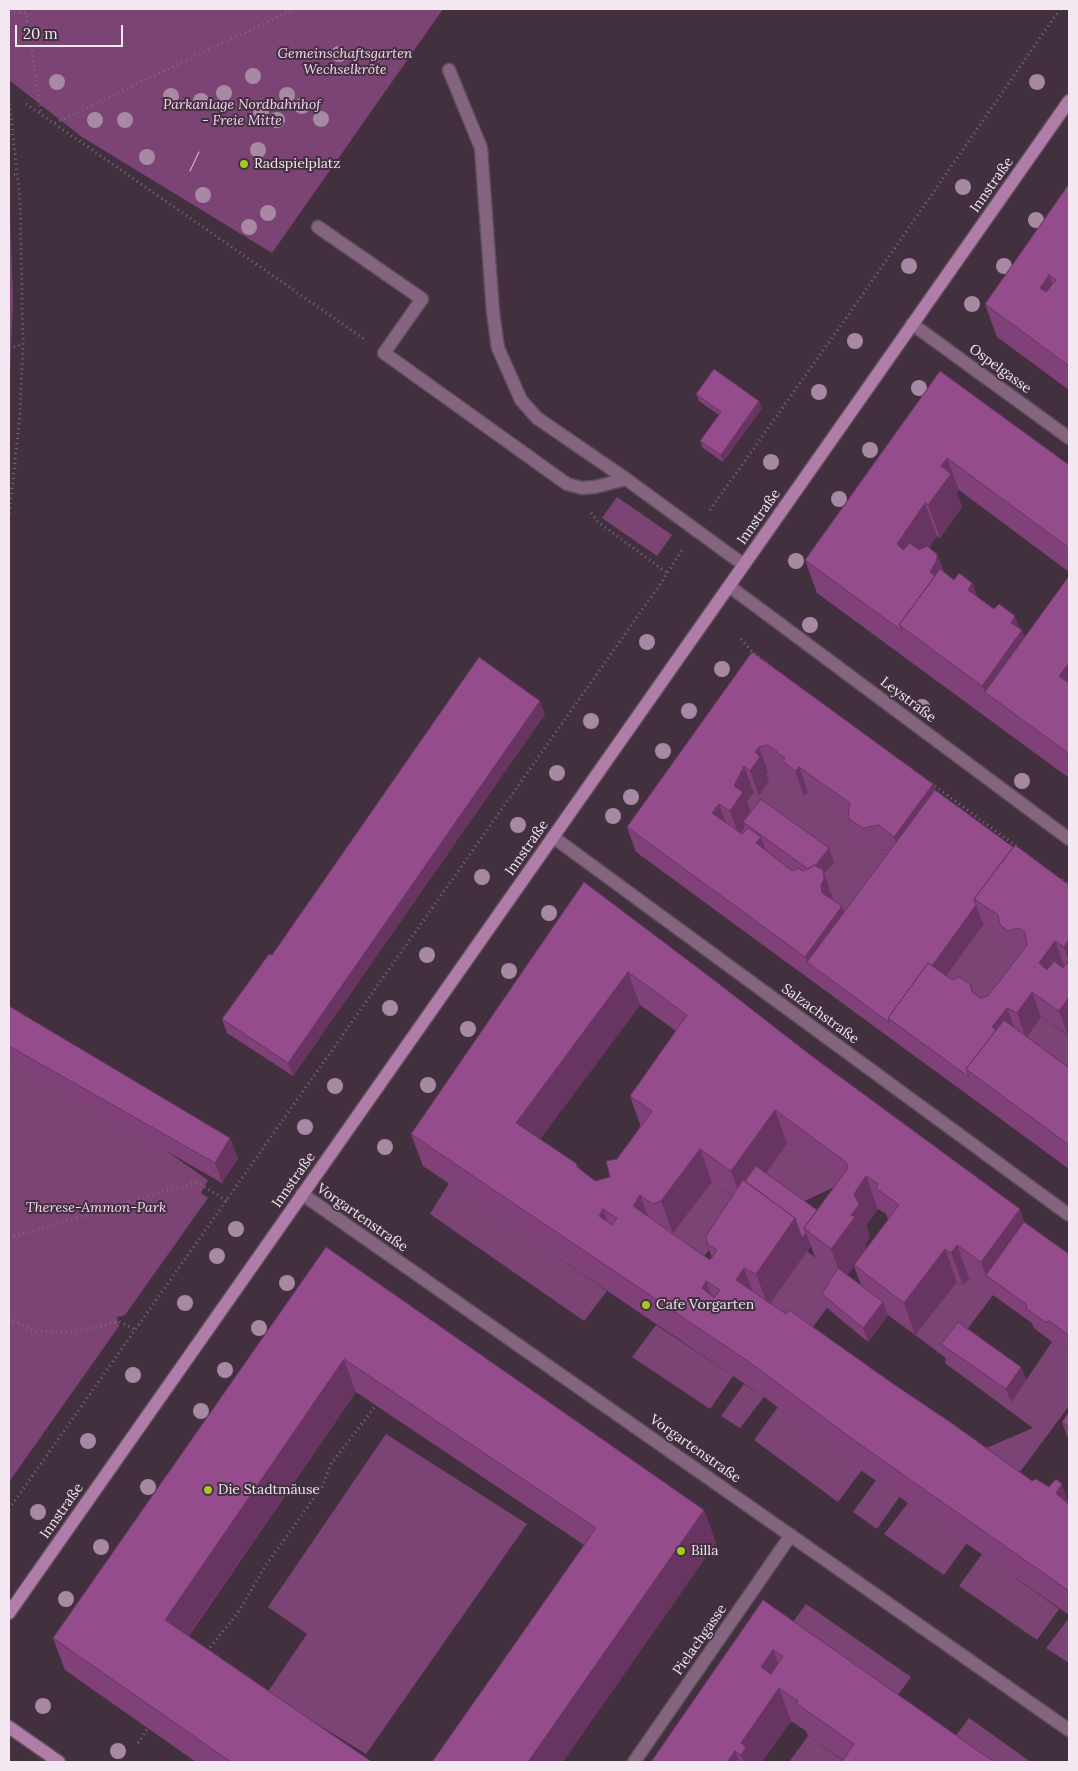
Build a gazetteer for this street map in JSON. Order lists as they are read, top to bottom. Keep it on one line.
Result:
{"streets":{"main road":["Innstraße"],"street":["Ospelgasse","Leystraße","Salzachstraße","Vorgartenstraße","Pielachgasse"]},"crossings":[["Innstraße","Ospelgasse"],["Innstraße","Leystraße"],["Innstraße","Salzachstraße"],["Innstraße","Vorgartenstraße"],["Vorgartenstraße","Pielachgasse"]],"parks":["Gemeinschaftsgarten Wechselkröte","Parkanlage Nordbahnhof - Freie Mitte","Therese-Ammon-Park"],"places":["Radspielplatz","Cafe Vorgarten","Die Stadtmäuse","Billa"],"scale_bar":"20 m"}
